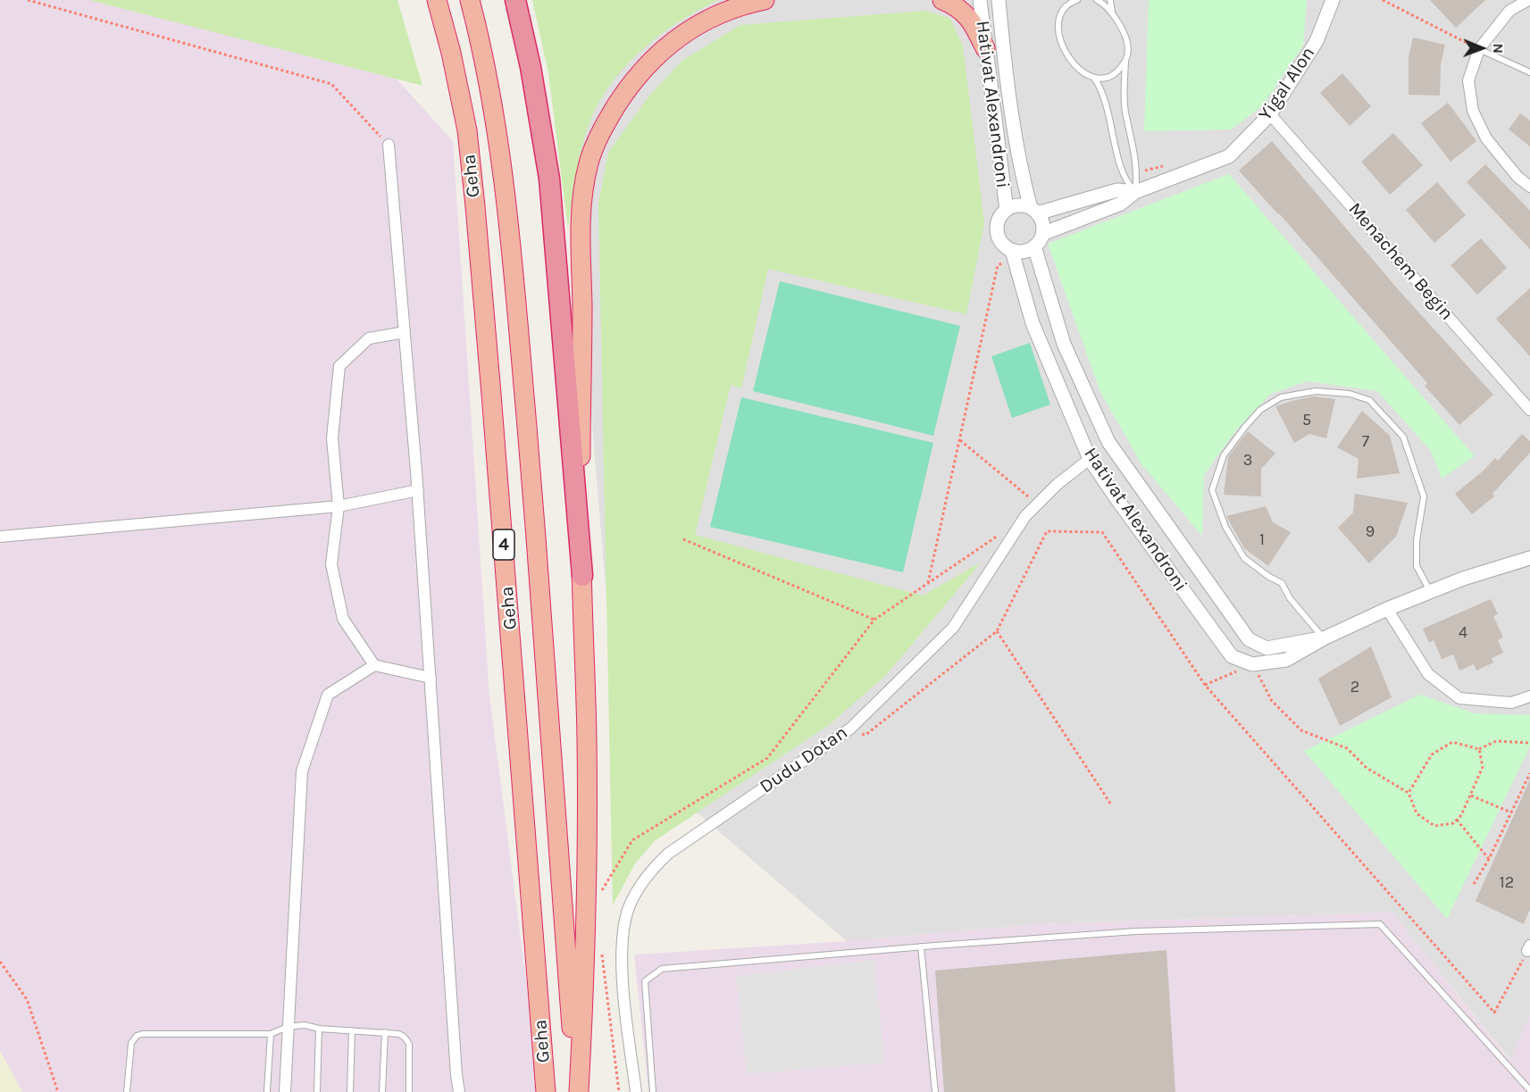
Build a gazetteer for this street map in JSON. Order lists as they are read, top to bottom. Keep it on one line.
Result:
{"streets":{"highway":["Geha","4"],"street":["Yigal Alon","Hativat Alexandroni","Menachem Begin","Dudu Dotan"]},"crossings":[["Yigal Alon","Hativat Alexandroni"],["Yigal Alon","Menachem Begin"],["Hativat Alexandroni","Dudu Dotan"]],"house_numbers":["5","7","3","9","1","4","2","12"],"north":"right"}
